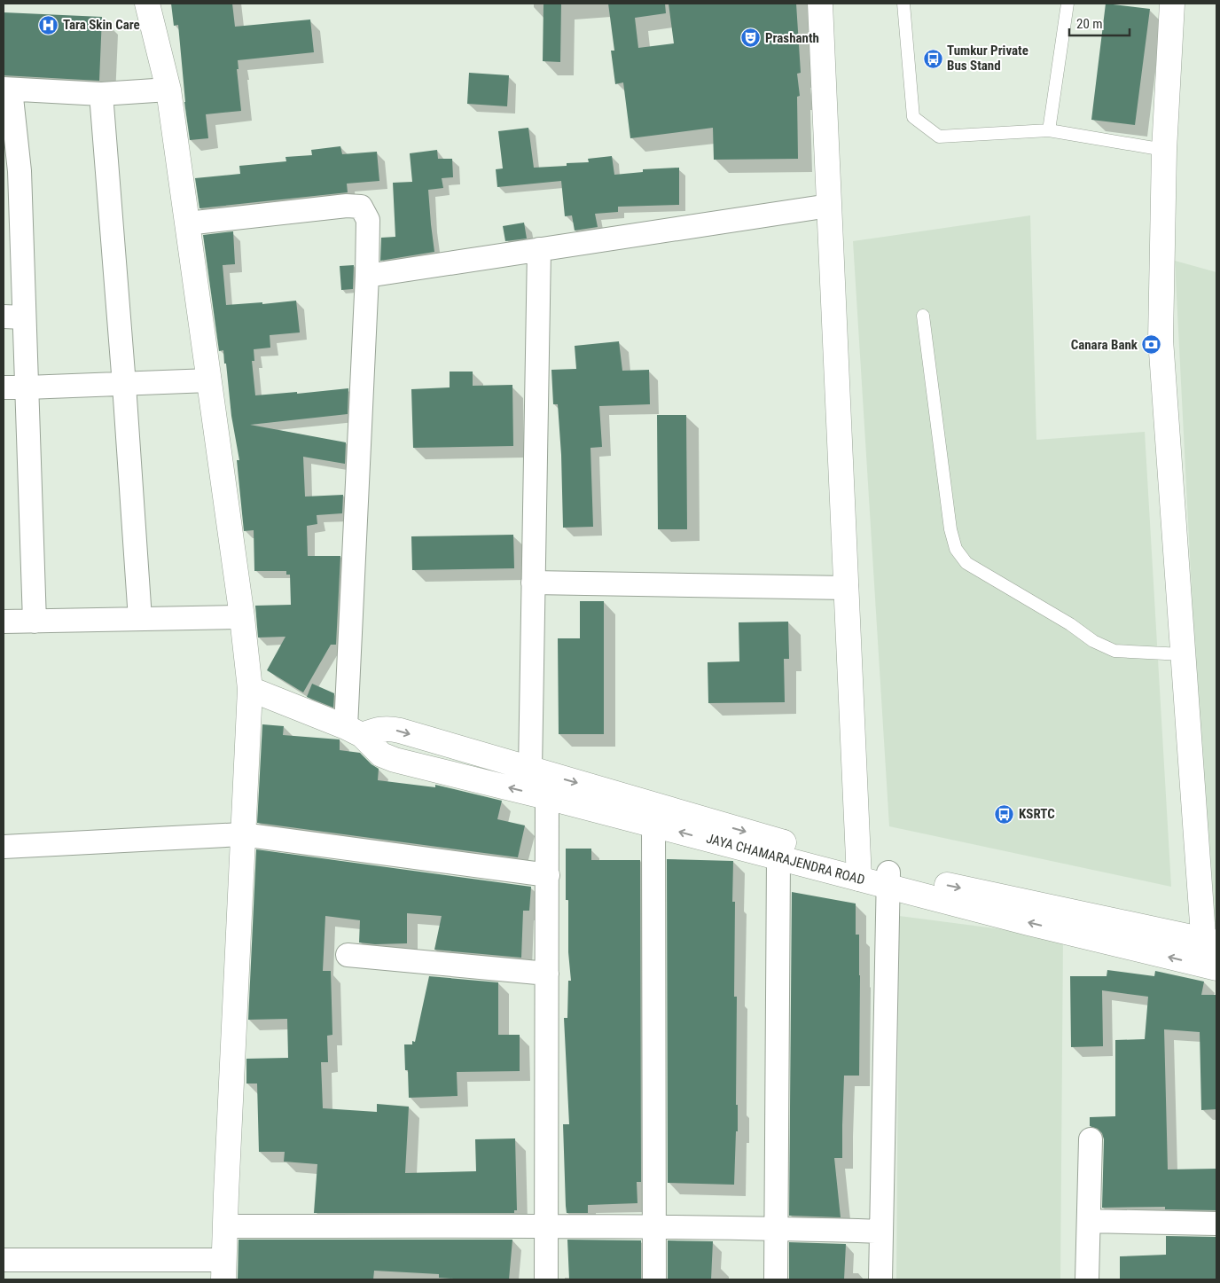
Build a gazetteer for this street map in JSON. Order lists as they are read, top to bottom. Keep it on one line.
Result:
{"streets":{"main road":["JAYA CHAMARAJENDRA ROAD"]},"places":{"hospital":["Tara Skin Care"],"theatre":["Prashanth"],"bus stop":["Tumkur Private Bus Stand","KSRTC"],"bank":["Canara Bank"]},"scale_bar":"20 m"}
